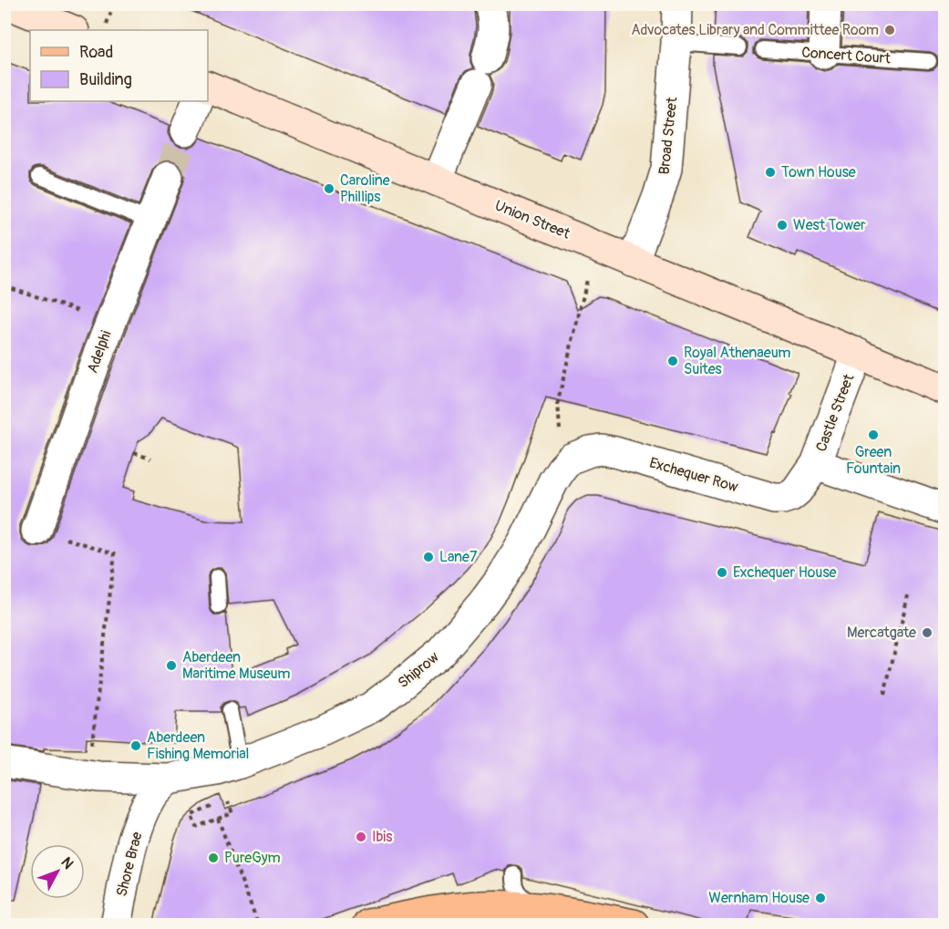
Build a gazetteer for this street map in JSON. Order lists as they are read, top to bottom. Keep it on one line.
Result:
{"streets":{"street":["Broad Street","Union Street","Adelphi","Castle Street","Exchequer Row","Shiprow","Shore Brae"],"lane":["Concert Court"]},"crossings":[["Broad Street","Union Street"],["Union Street","Castle Street"],["Castle Street","Exchequer Row"],["Exchequer Row","Shiprow"],["Shiprow","Shore Brae"]],"places":["Advocates Library and Committee Room","Town House","Caroline Phillips","West Tower","Royal Athenaeum Suites","Green Fountain","Lane7","Exchequer House","Mercatgate","Aberdeen Maritime Museum","Aberdeen Fishing Memorial","Ibis","PureGym","Wernham House"],"legend":["Road","Building"],"north":"top right"}
